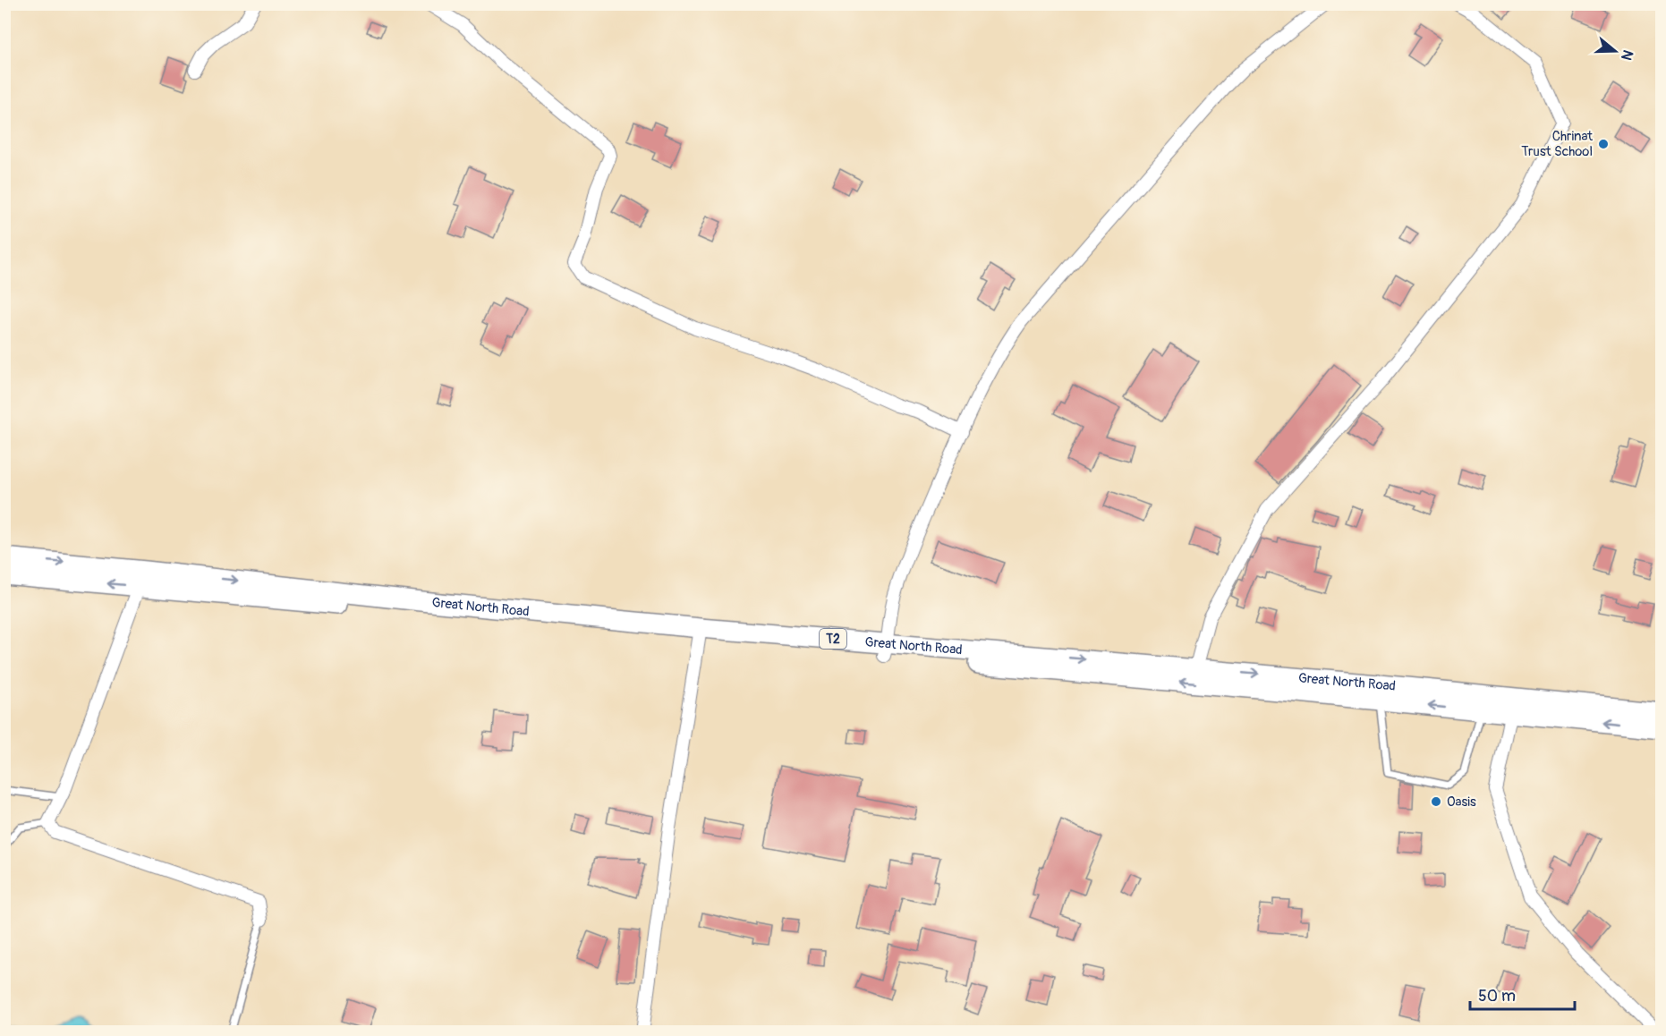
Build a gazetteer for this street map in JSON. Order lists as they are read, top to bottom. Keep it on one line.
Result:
{"streets":{"highway":["Great North Road","T2"]},"places":["Chrinat Trust School","Oasis"],"scale_bar":"50 m","north":"right"}
